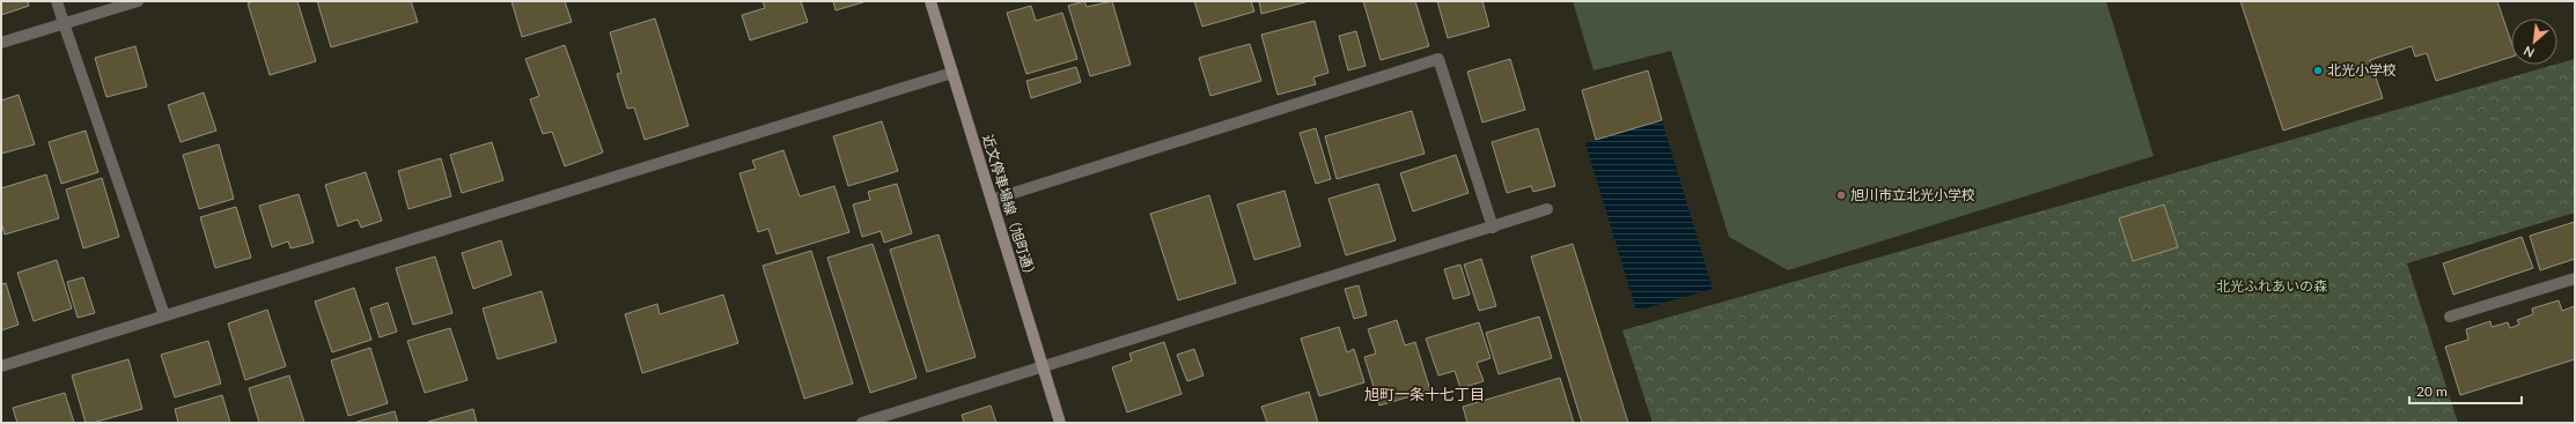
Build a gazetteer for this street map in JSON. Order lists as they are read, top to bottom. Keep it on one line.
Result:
{"streets":{"main road":["近文停車場線（旭町通）"]},"districts":["旭町一条十七丁目"],"parks":["北光ふれあいの森"],"places":["北光小学校","旭川市立北光小学校"],"scale_bar":"20 m","north":"bottom left"}
